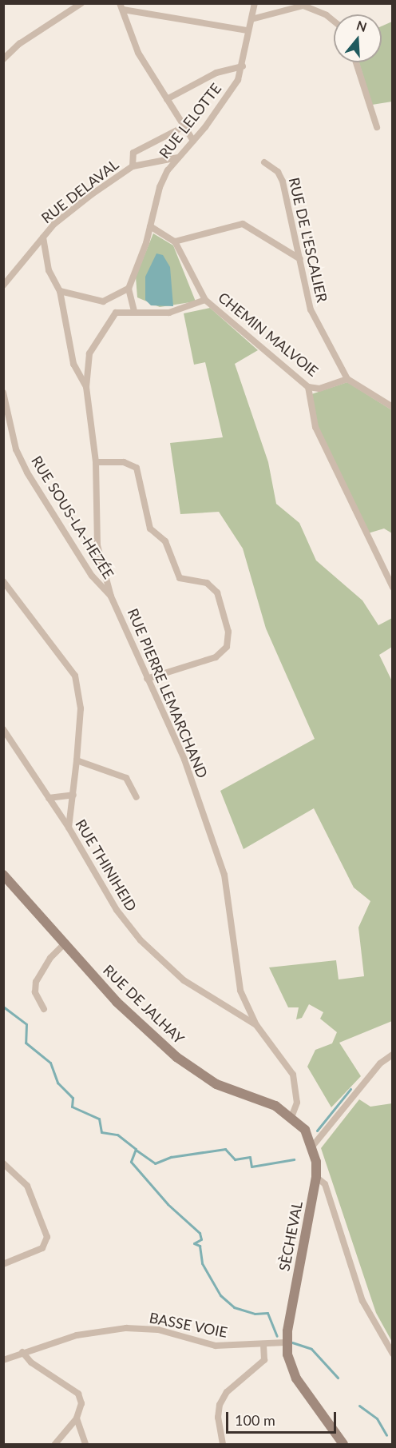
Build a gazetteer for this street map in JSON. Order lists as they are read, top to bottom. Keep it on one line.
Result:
{"streets":{"main road":["RUE DE JALHAY","SÈCHEVAL"],"street":["RUE LELOTTE","RUE DELAVAL","RUE DE L'ESCALIER","CHEMIN MALVOIE","RUE SOUS-LA-HEZÉE","RUE PIERRE LEMARCHAND","RUE THINIHEID","BASSE VOIE"]},"crossings":[["RUE LELOTTE","RUE DELAVAL"],["RUE DELAVAL","RUE PIERRE LEMARCHAND"],["RUE DE L'ESCALIER","CHEMIN MALVOIE"],["RUE SOUS-LA-HEZÉE","RUE PIERRE LEMARCHAND"],["RUE PIERRE LEMARCHAND","RUE THINIHEID"],["RUE PIERRE LEMARCHAND","RUE DE JALHAY"],["SÈCHEVAL","BASSE VOIE"]],"scale_bar":"100 m","north":"top"}
